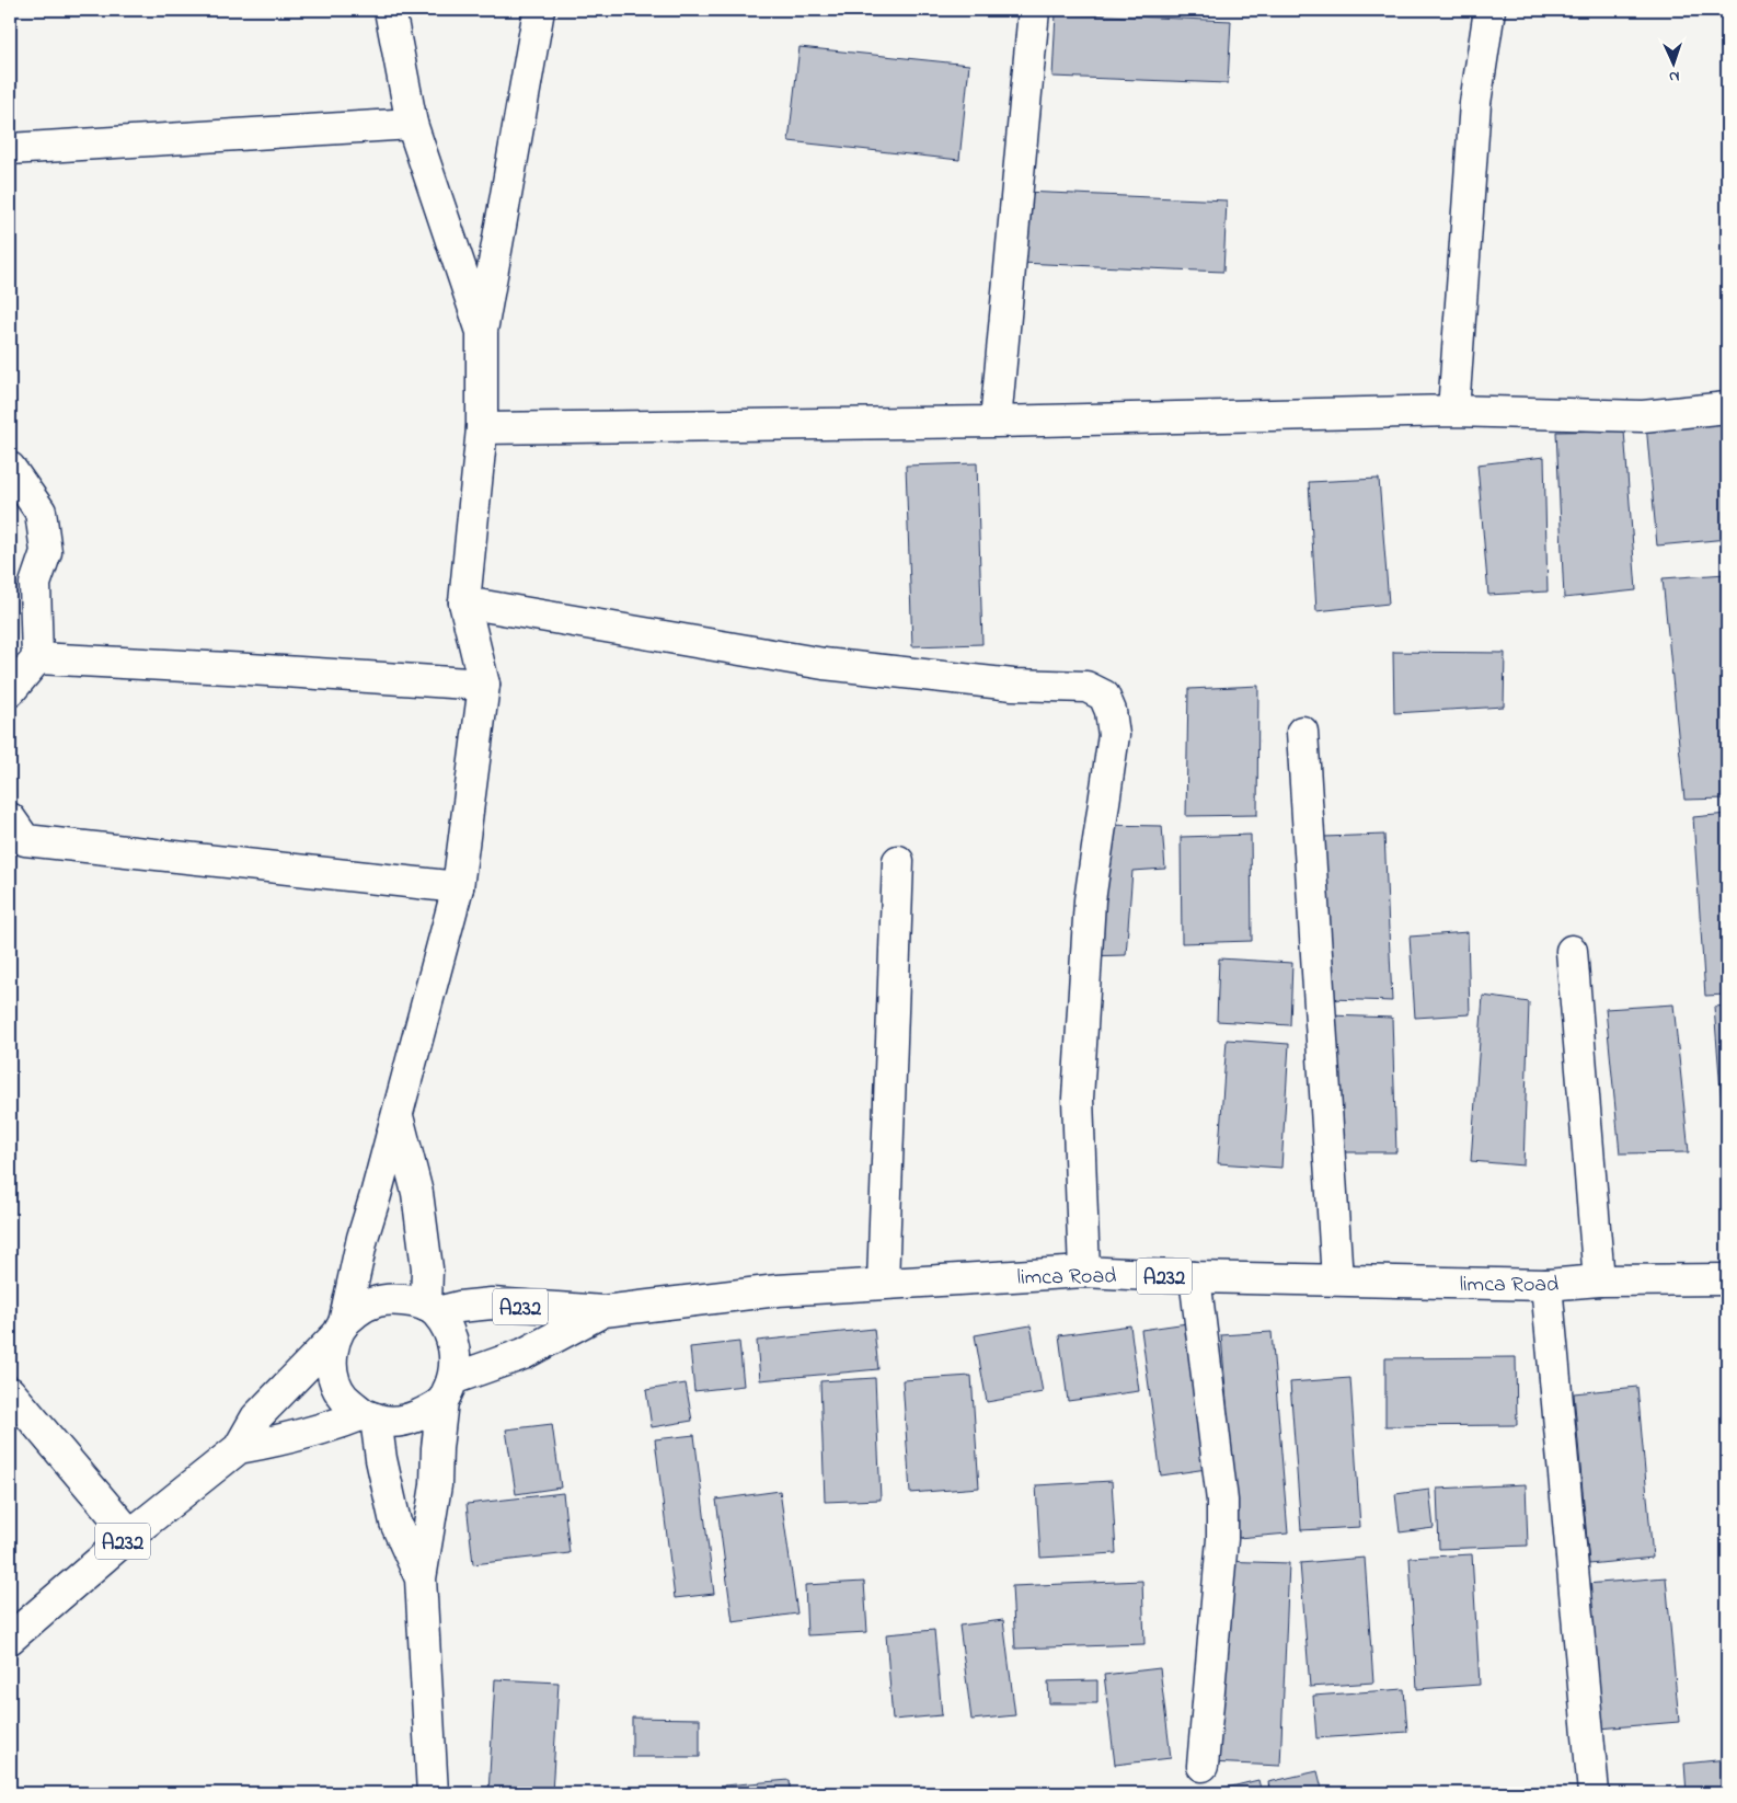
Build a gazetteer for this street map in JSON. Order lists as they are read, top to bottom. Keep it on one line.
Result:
{"streets":{"street":["limca Road","A232"]},"crossings":[["limca Road","A232"]],"north":"bottom"}
